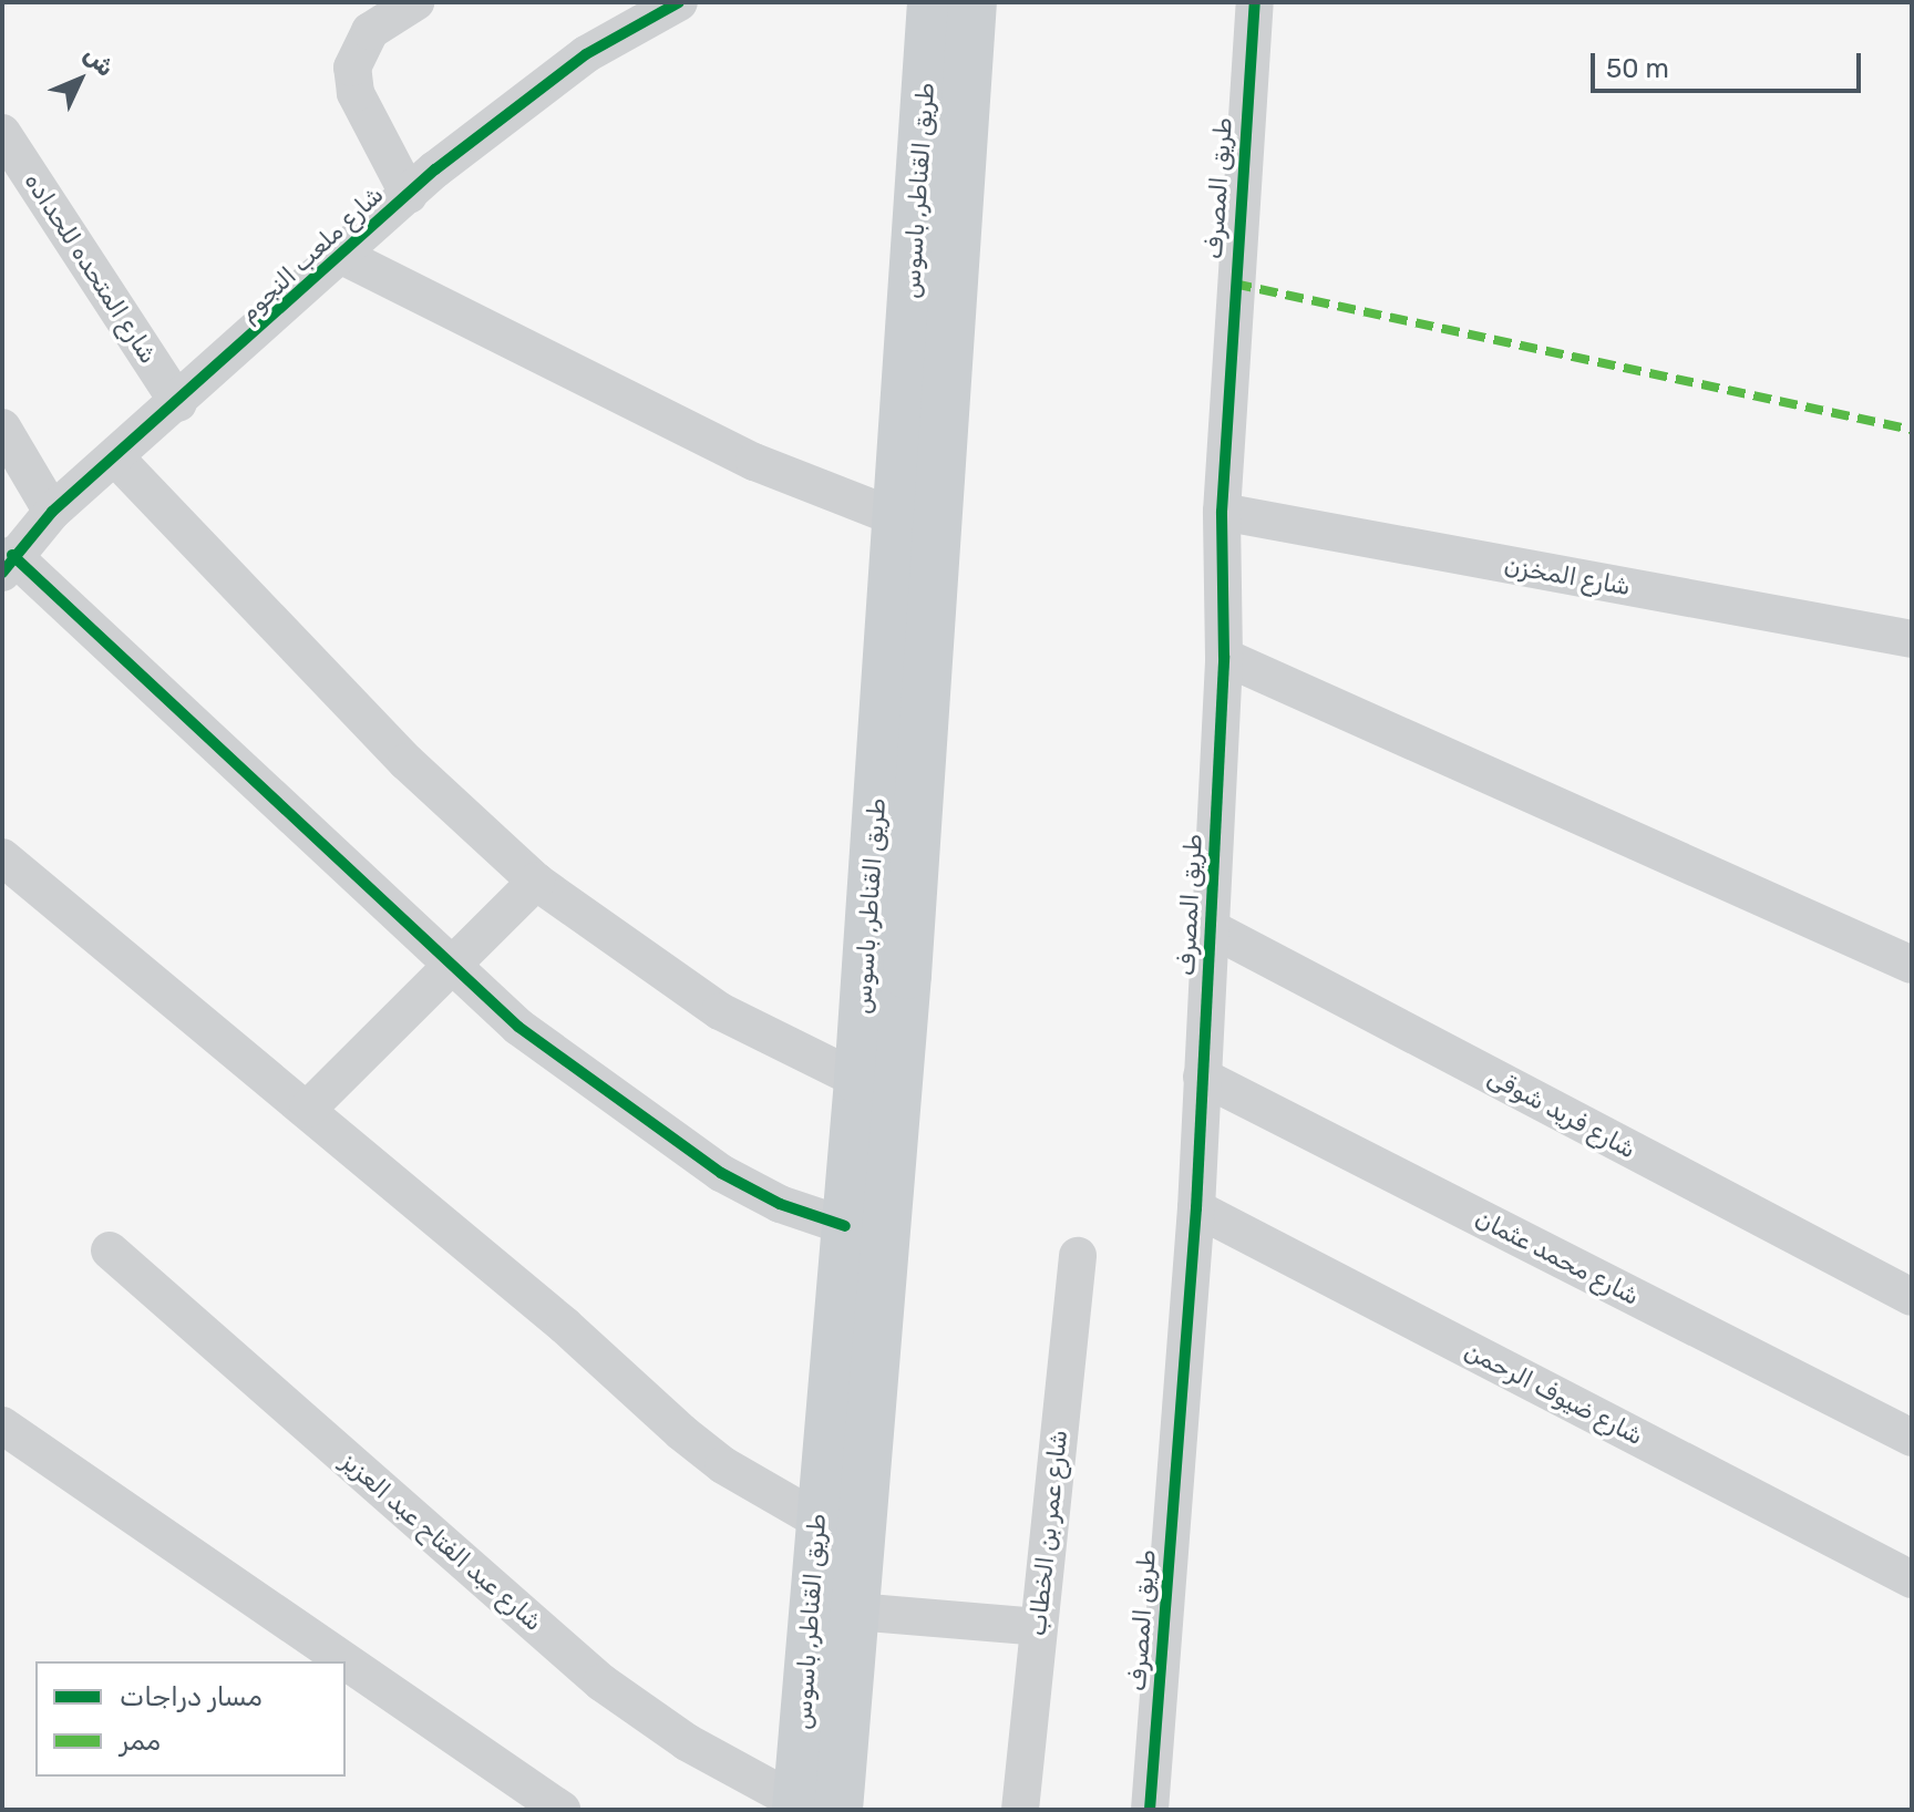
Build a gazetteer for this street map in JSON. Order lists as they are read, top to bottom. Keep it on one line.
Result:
{"streets":{"main road":["طريق القناطر, باسوس"],"street":["طريق المصرف","شارع ملعب النجوم","شارع المتحده للحداده","شارع المخزن","شارع فريد شوقى","شارع محمد عثمان","شارع ضيوف الرحمن","شارع عمر بن الخطاب","شارع عبد الفتاح عبد العزيز"]},"crossings":[["طريق المصرف","شارع المخزن"],["طريق المصرف","شارع فريد شوقى"],["طريق المصرف","شارع محمد عثمان"],["طريق المصرف","شارع ضيوف الرحمن"],["طريق القناطر, باسوس","شارع عبد الفتاح عبد العزيز"],["شارع ملعب النجوم","شارع المتحده للحداده"]],"legend":["مسار دراجات","ممر"],"scale_bar":"50 m","north":"top right"}
